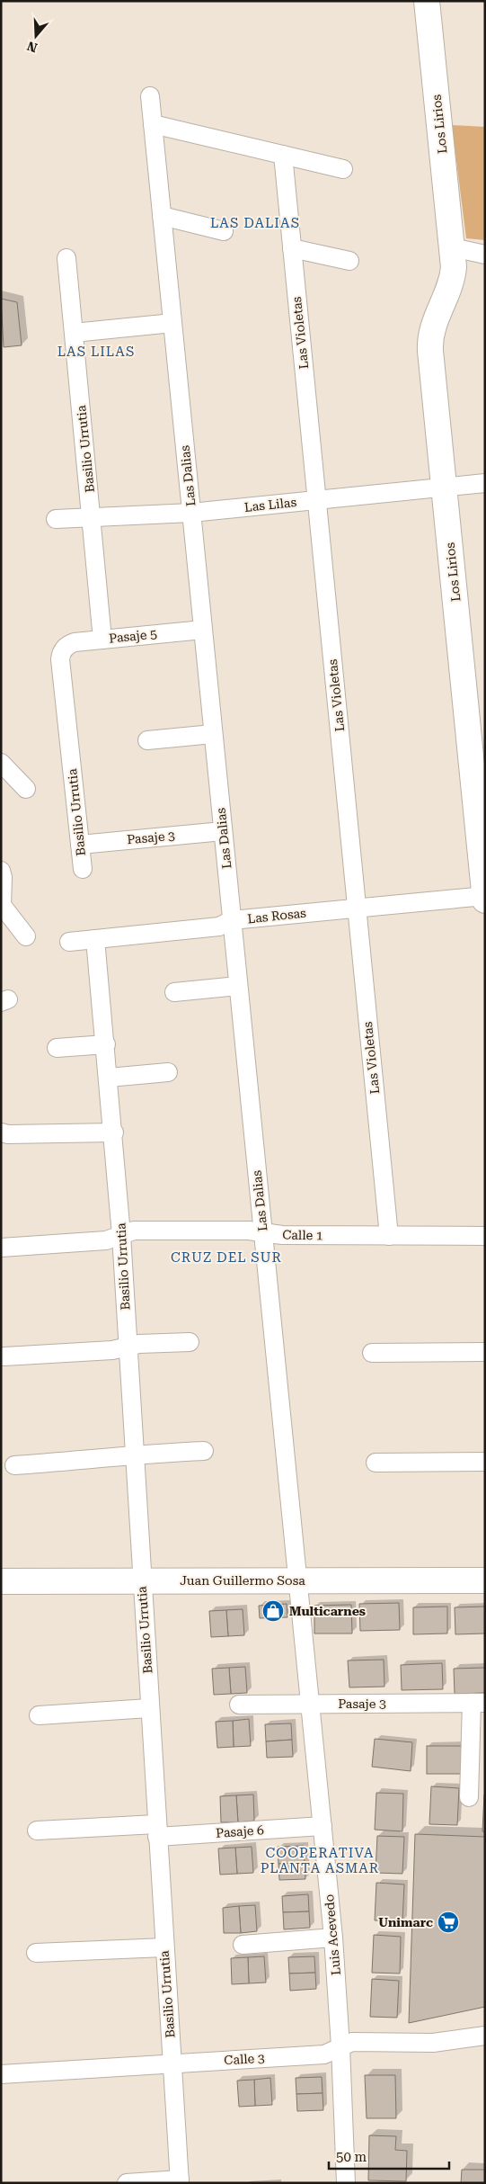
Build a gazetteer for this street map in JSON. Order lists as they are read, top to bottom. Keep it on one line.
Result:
{"streets":{"street":["Los Lirios","Las Violetas","Basilio Urrutia","Las Dalias","Las Lilas","Pasaje 5","Pasaje 3","Las Rosas","Calle 1","Juan Guillermo Sosa","Pasaje 6","Luis Acevedo","Calle 3"]},"crossings":[["Los Lirios","Las Lilas"],["Los Lirios","Las Rosas"],["Las Violetas","Las Lilas"],["Las Violetas","Las Rosas"],["Las Violetas","Calle 1"],["Basilio Urrutia","Las Lilas"],["Basilio Urrutia","Pasaje 5"],["Basilio Urrutia","Pasaje 3"],["Basilio Urrutia","Las Rosas"],["Basilio Urrutia","Calle 1"],["Basilio Urrutia","Juan Guillermo Sosa"],["Basilio Urrutia","Pasaje 6"],["Basilio Urrutia","Calle 3"],["Las Dalias","Las Lilas"],["Las Dalias","Pasaje 5"],["Las Dalias","Pasaje 3"],["Las Dalias","Las Rosas"],["Las Dalias","Calle 1"],["Las Dalias","Juan Guillermo Sosa"],["Las Dalias","Luis Acevedo"],["Pasaje 3","Luis Acevedo"],["Juan Guillermo Sosa","Luis Acevedo"],["Pasaje 6","Luis Acevedo"],["Luis Acevedo","Calle 3"]],"districts":["LAS DALIAS","LAS LILAS","CRUZ DEL SUR","COOPERATIVA PLANTA ASMAR"],"places":{"shop":["Multicarnes"],"supermarket":["Unimarc"]},"scale_bar":"50 m","north":"bottom"}
